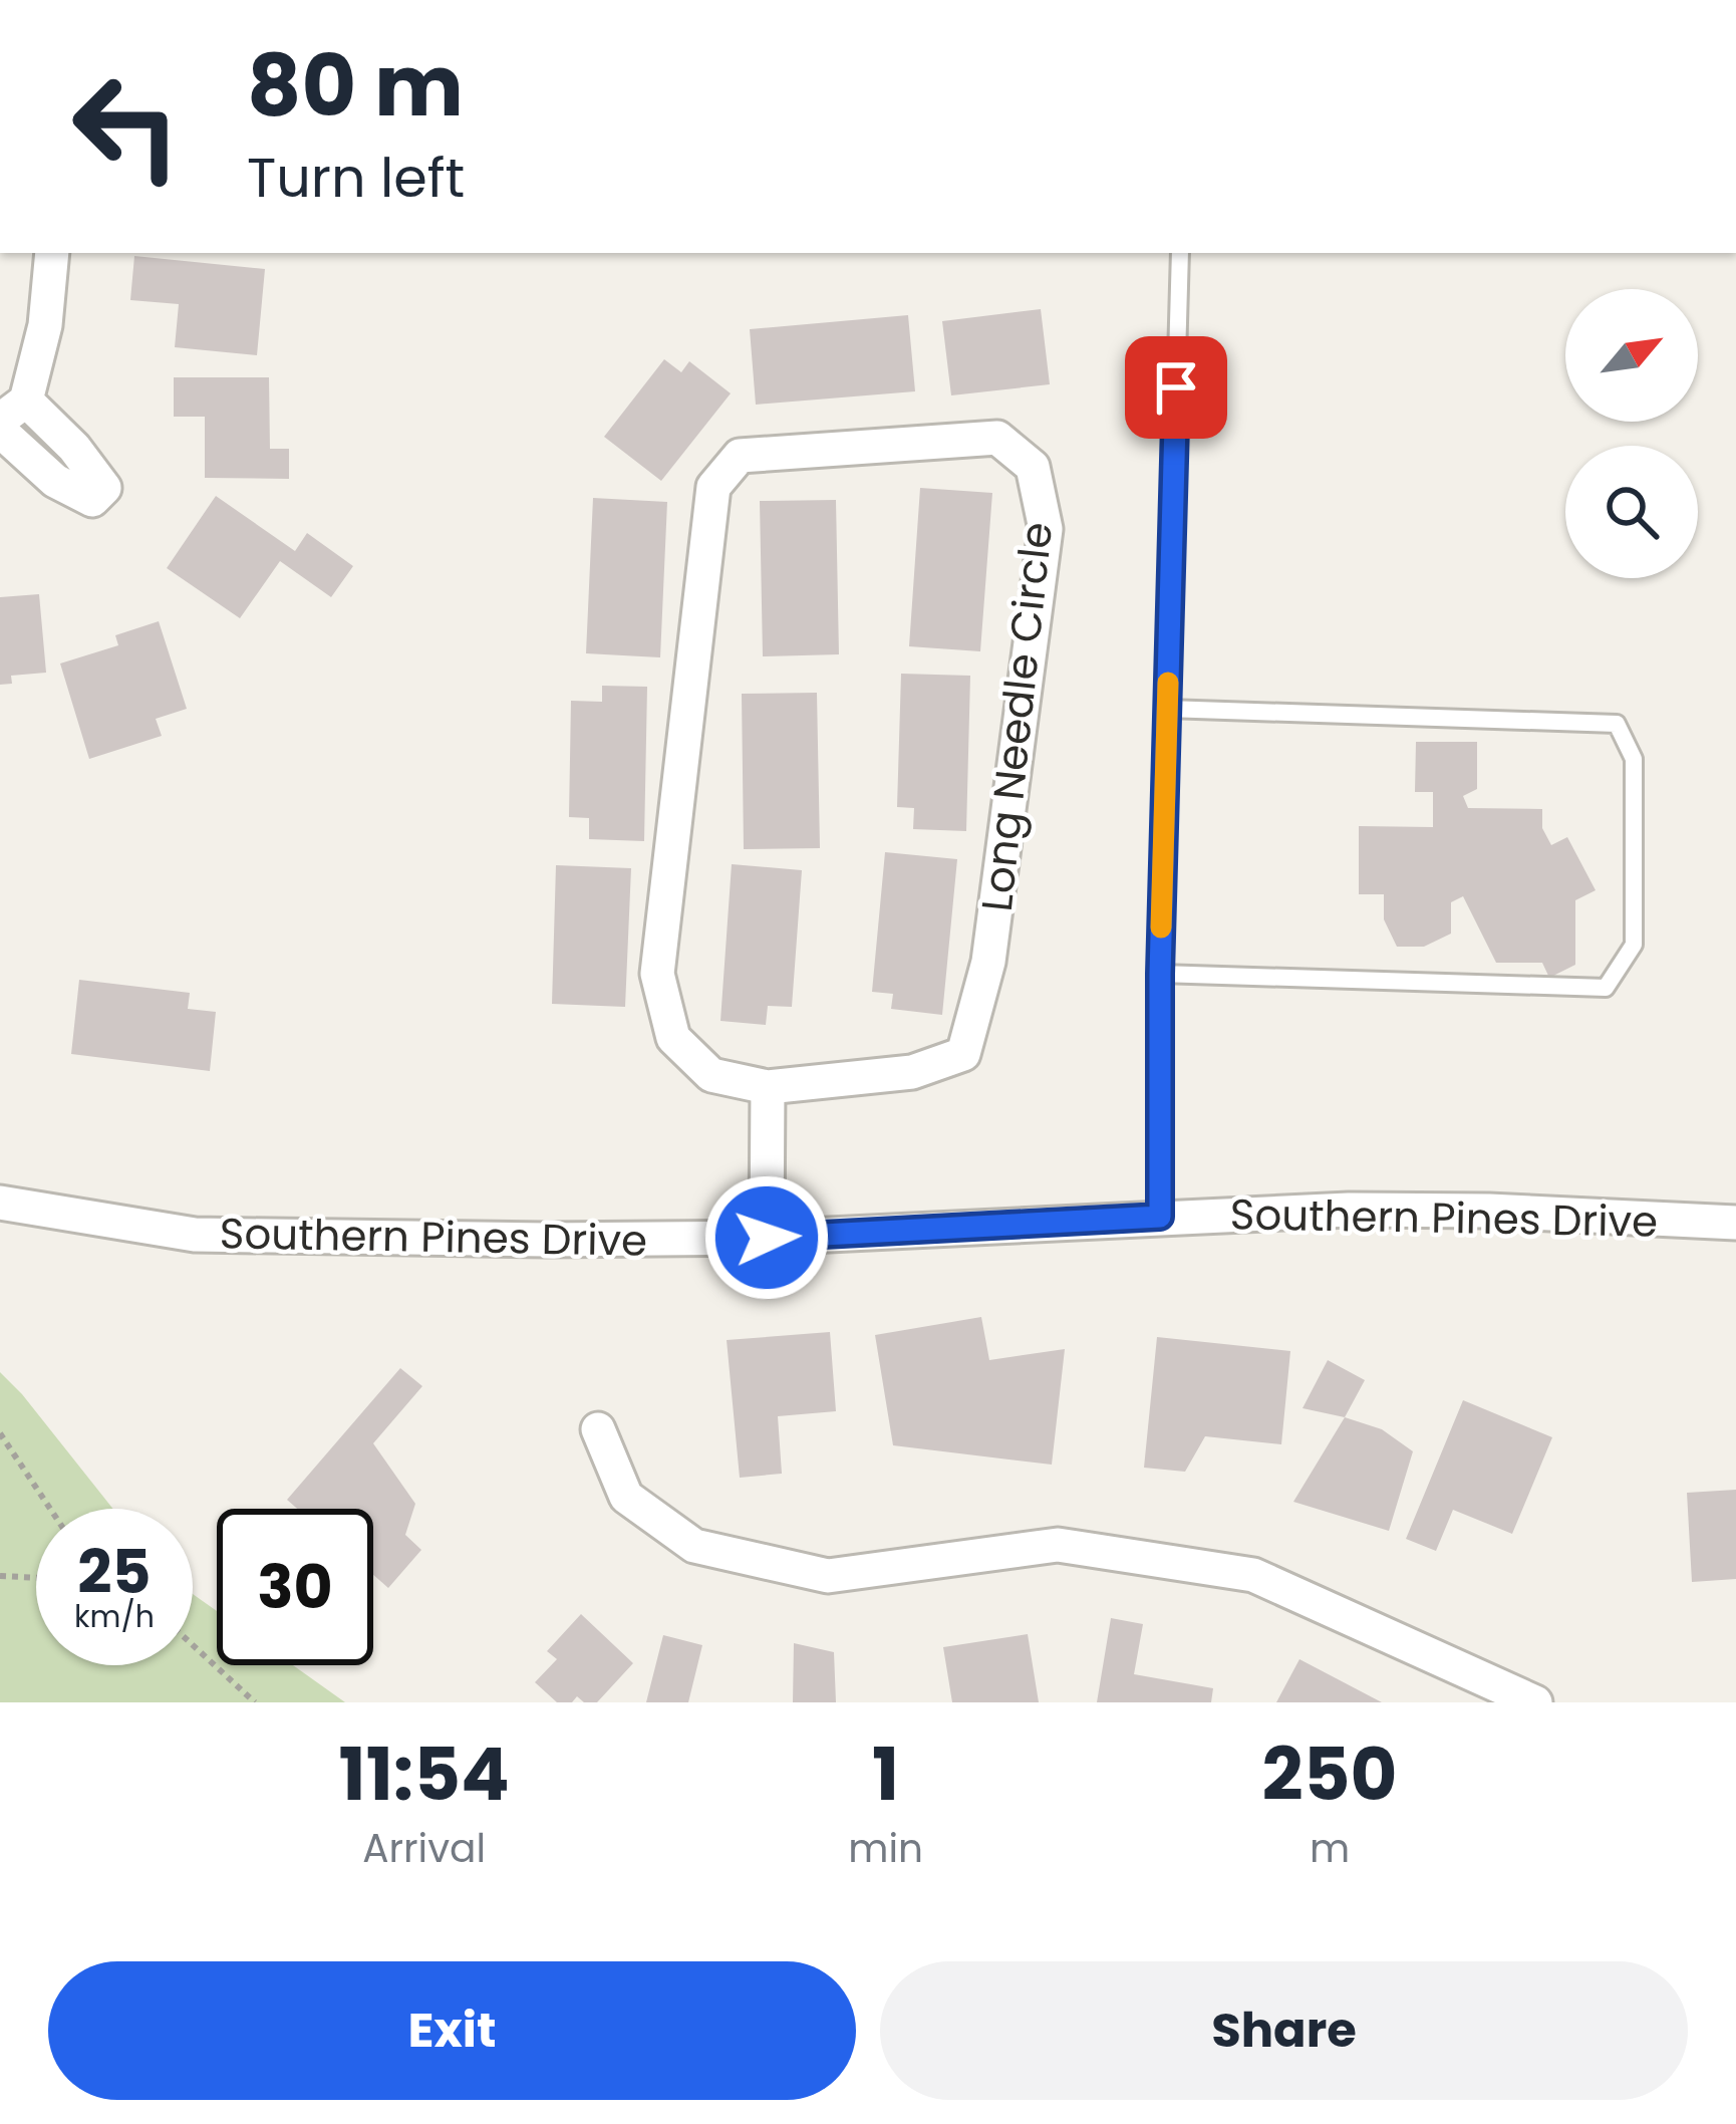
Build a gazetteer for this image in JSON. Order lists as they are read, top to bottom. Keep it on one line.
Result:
{"streets":{"street":["Long Needle Circle","Southern Pines Drive"]},"north":"top right","page":{"turn":["80 m","Turn left"],"speed":"25 km/h","limit":"30","eta":["11:54","Arrival","1","min","250","m"],"buttons":["Exit","Share"]}}
